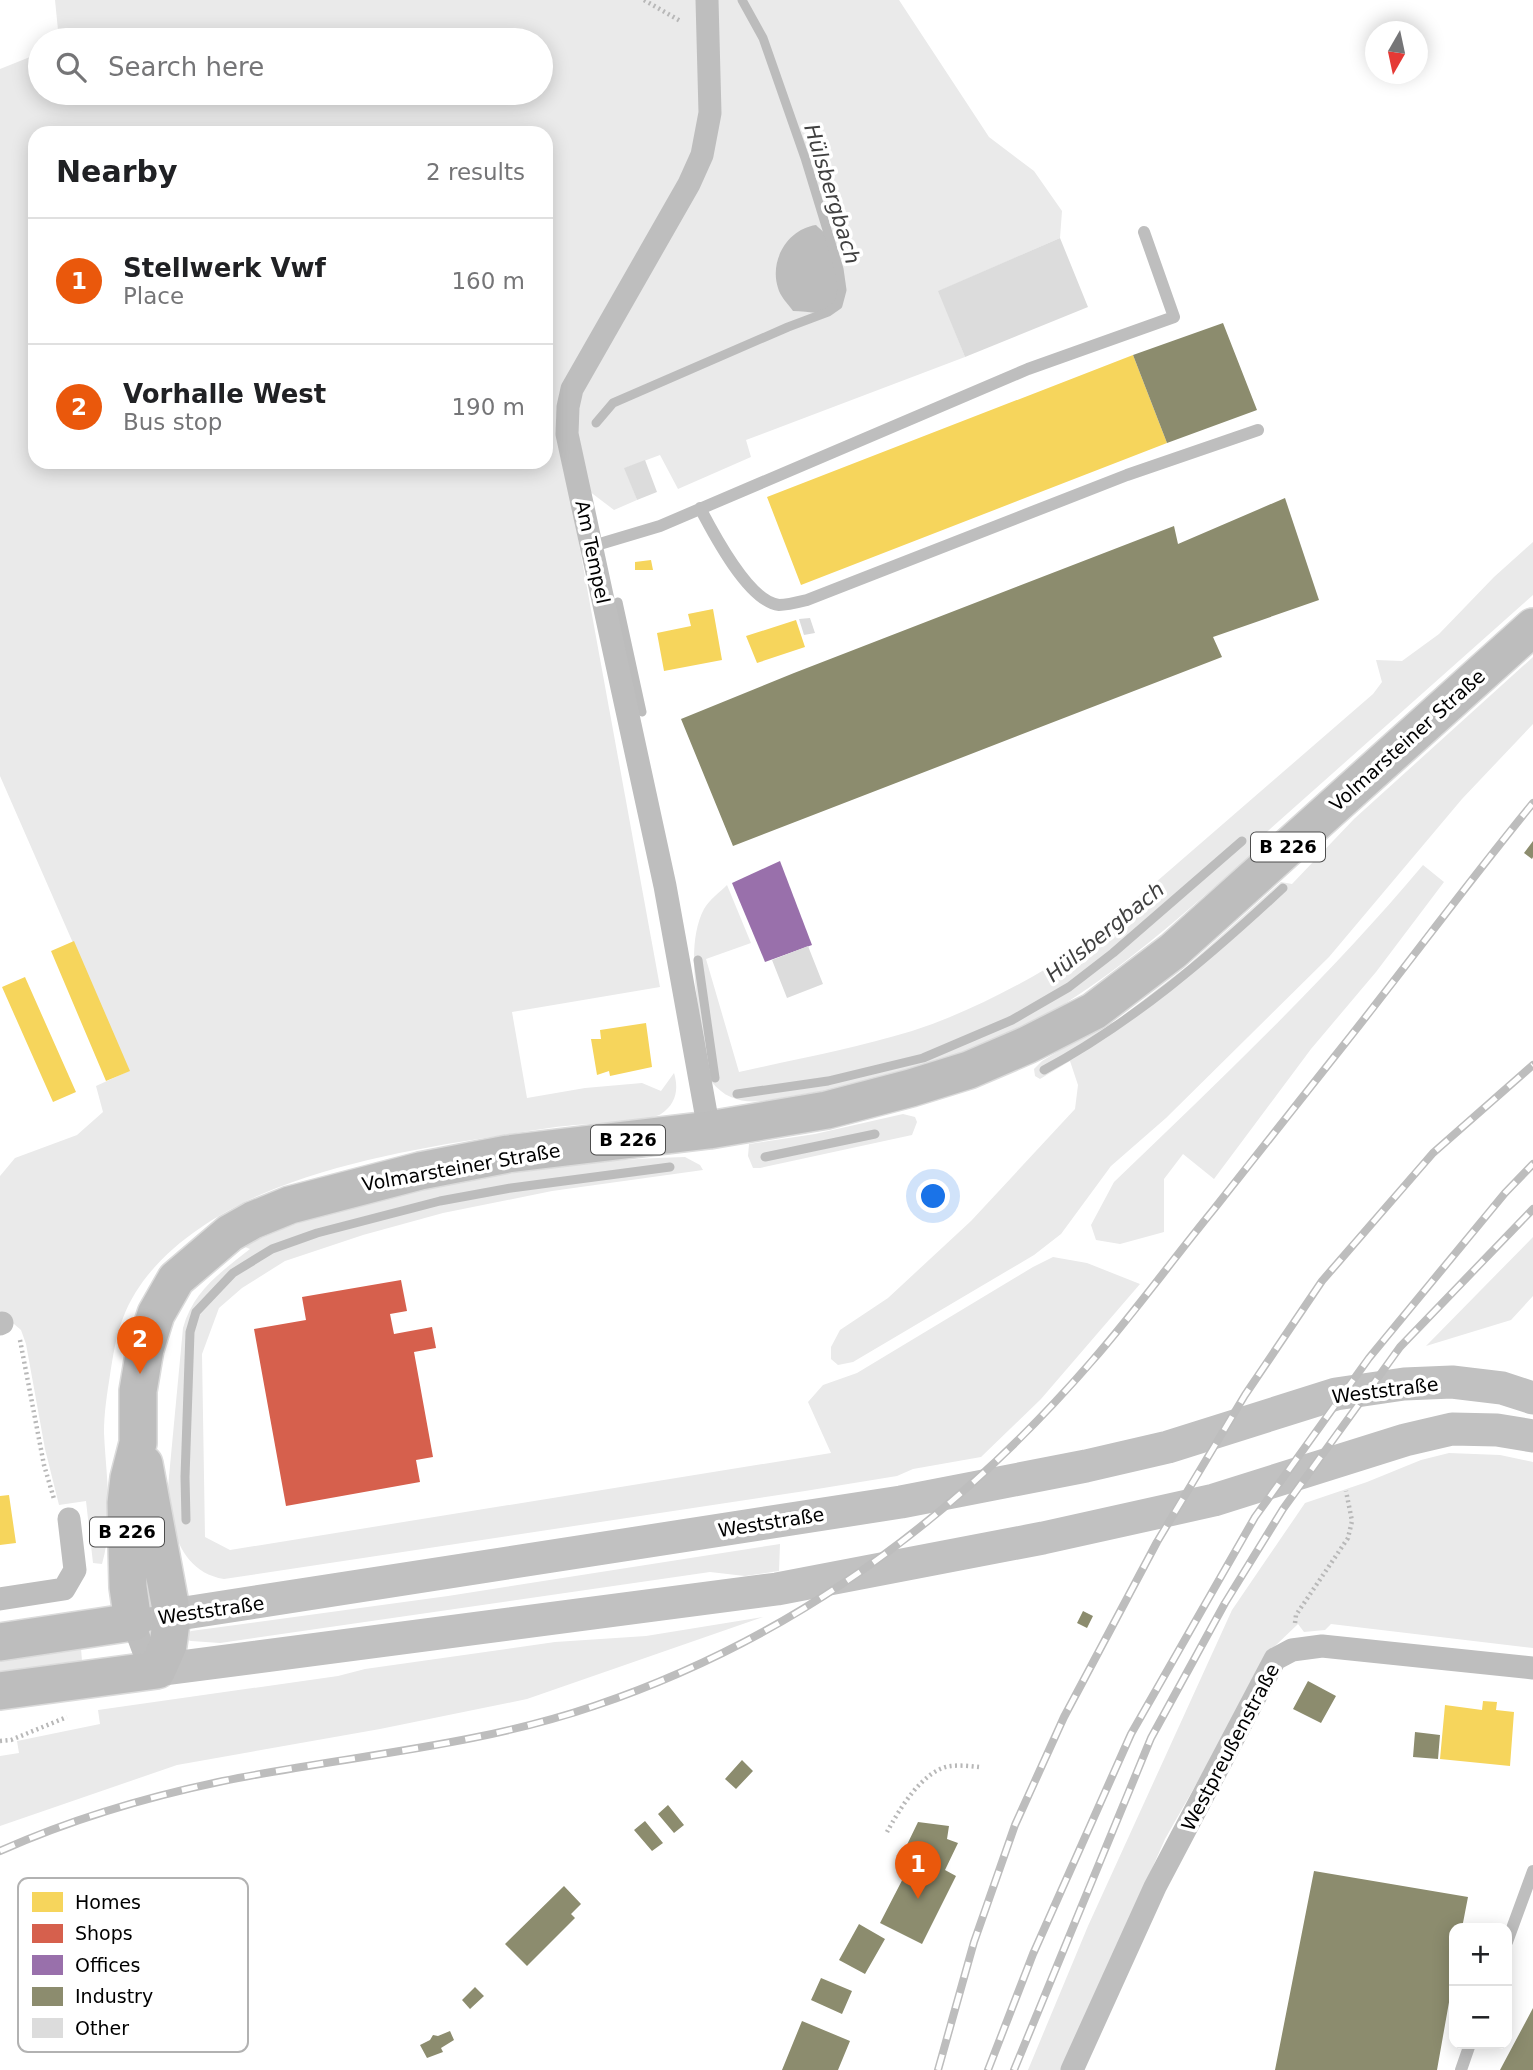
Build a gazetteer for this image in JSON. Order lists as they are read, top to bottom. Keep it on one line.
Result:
{"streets":{"main road":["Volmarsteiner Straße","B 226","Weststraße"],"street":["Am Tempel","Westpreußenstraße"]},"crossings":[["Am Tempel","Volmarsteiner Straße"],["Volmarsteiner Straße","Weststraße"]],"water":["Hülsbergbach"],"legend":["Homes","Shops","Offices","Industry","Other"],"north":"bottom","page":{"search":"Search here","heading":["Nearby","2 results"],"list":[{"mark":"1","name":"Stellwerk Vwf","note":"Place","value":"160 m"},{"mark":"2","name":"Vorhalle West","note":"Bus stop","value":"190 m"}],"pins":["2","1"],"map_buttons":["+","−"]}}
